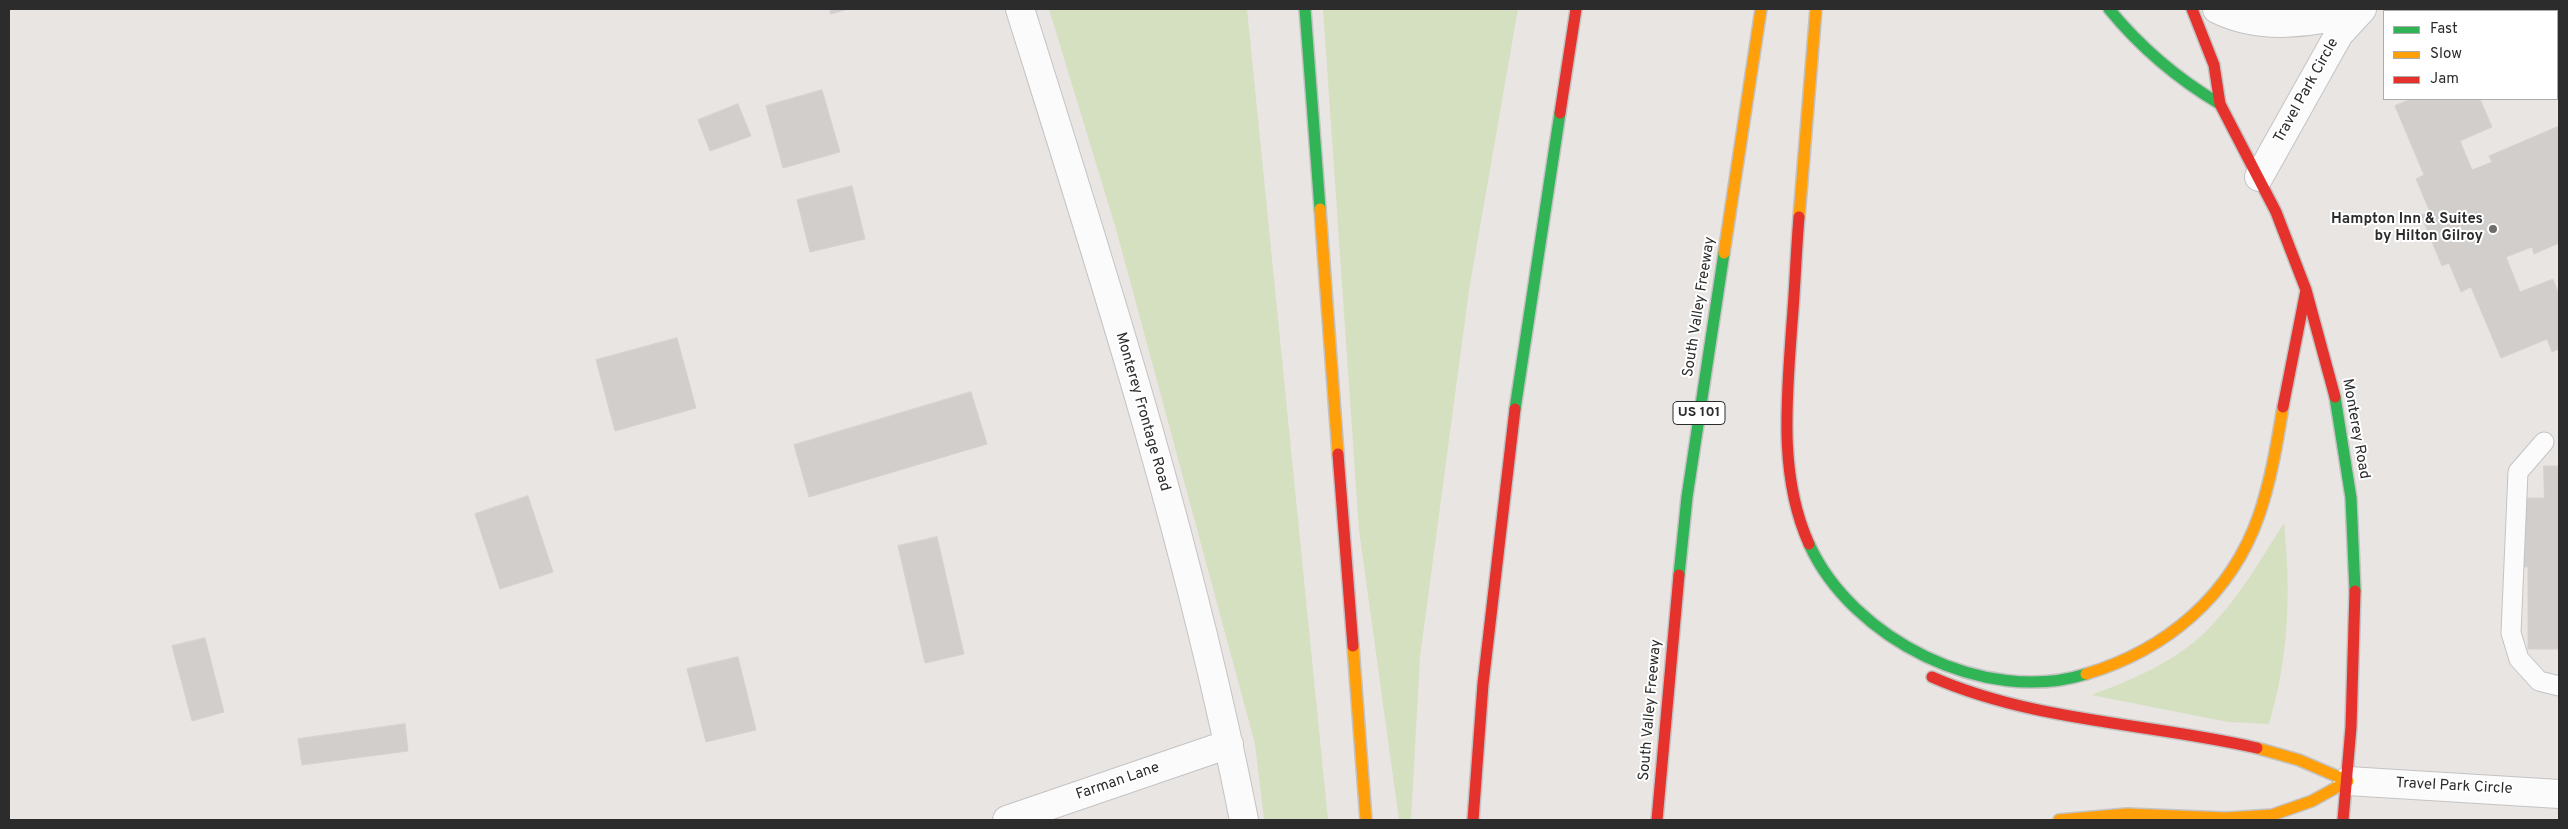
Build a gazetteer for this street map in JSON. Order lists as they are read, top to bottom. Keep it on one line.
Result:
{"streets":{"main road":["South Valley Freeway","US 101","Monterey Road"],"street":["Travel Park Circle","Monterey Frontage Road","Farman Lane"]},"crossings":[["Travel Park Circle","Monterey Road"],["Monterey Frontage Road","Farman Lane"]],"places":["Hampton Inn & Suites by Hilton Gilroy"],"legend":["Fast","Slow","Jam"]}
